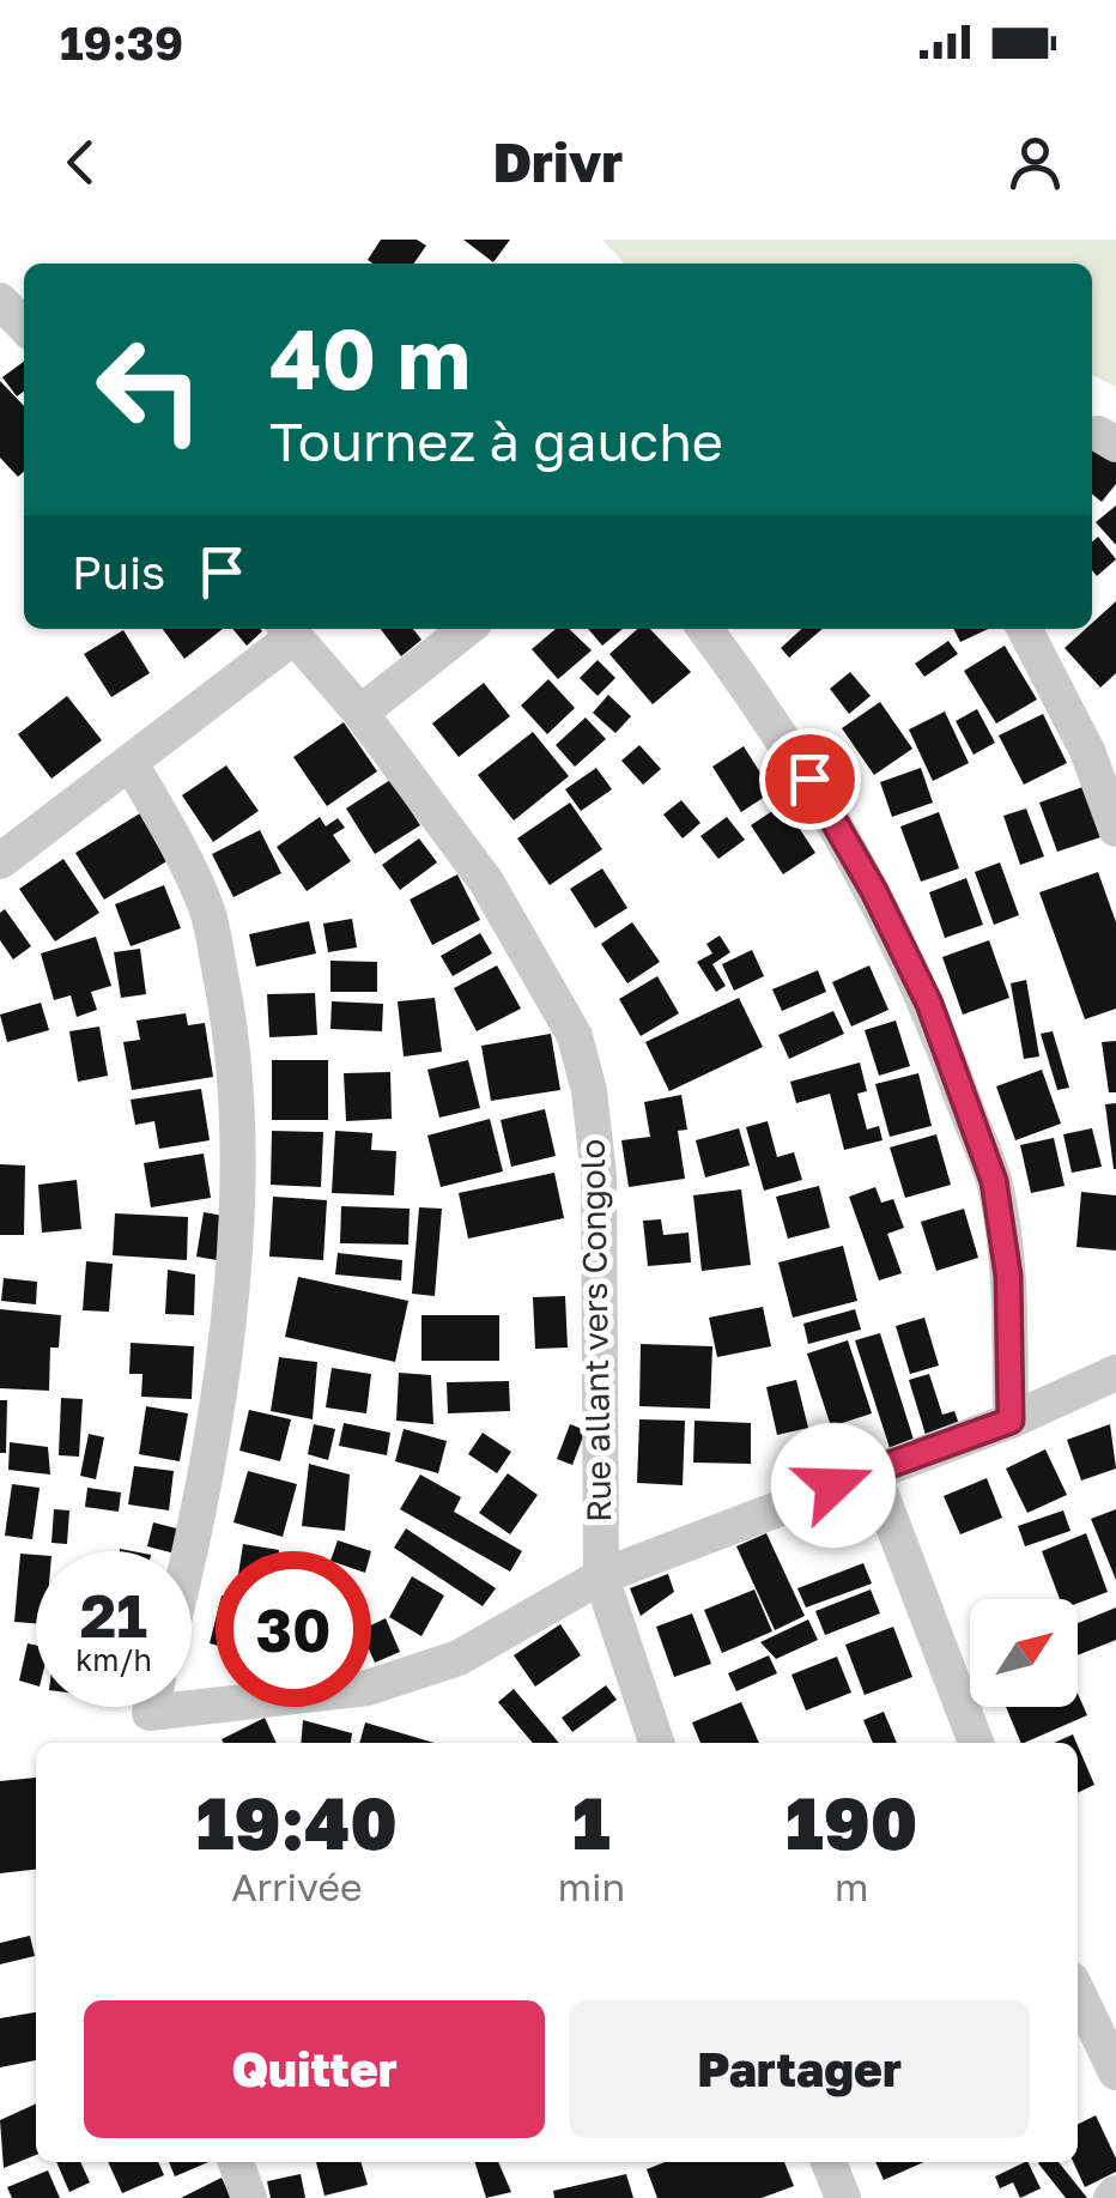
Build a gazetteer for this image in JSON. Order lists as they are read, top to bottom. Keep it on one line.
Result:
{"streets":{"street":["Rue allant vers Congolo"]},"north":"top right","page":{"status":"19:39","header":"Drivr","turn":["40 m","Tournez à gauche"],"then":"Puis","speed":"21 km/h","limit":"30","eta":["19:40","Arrivée","1","min","190","m"],"buttons":["Quitter","Partager"]}}
